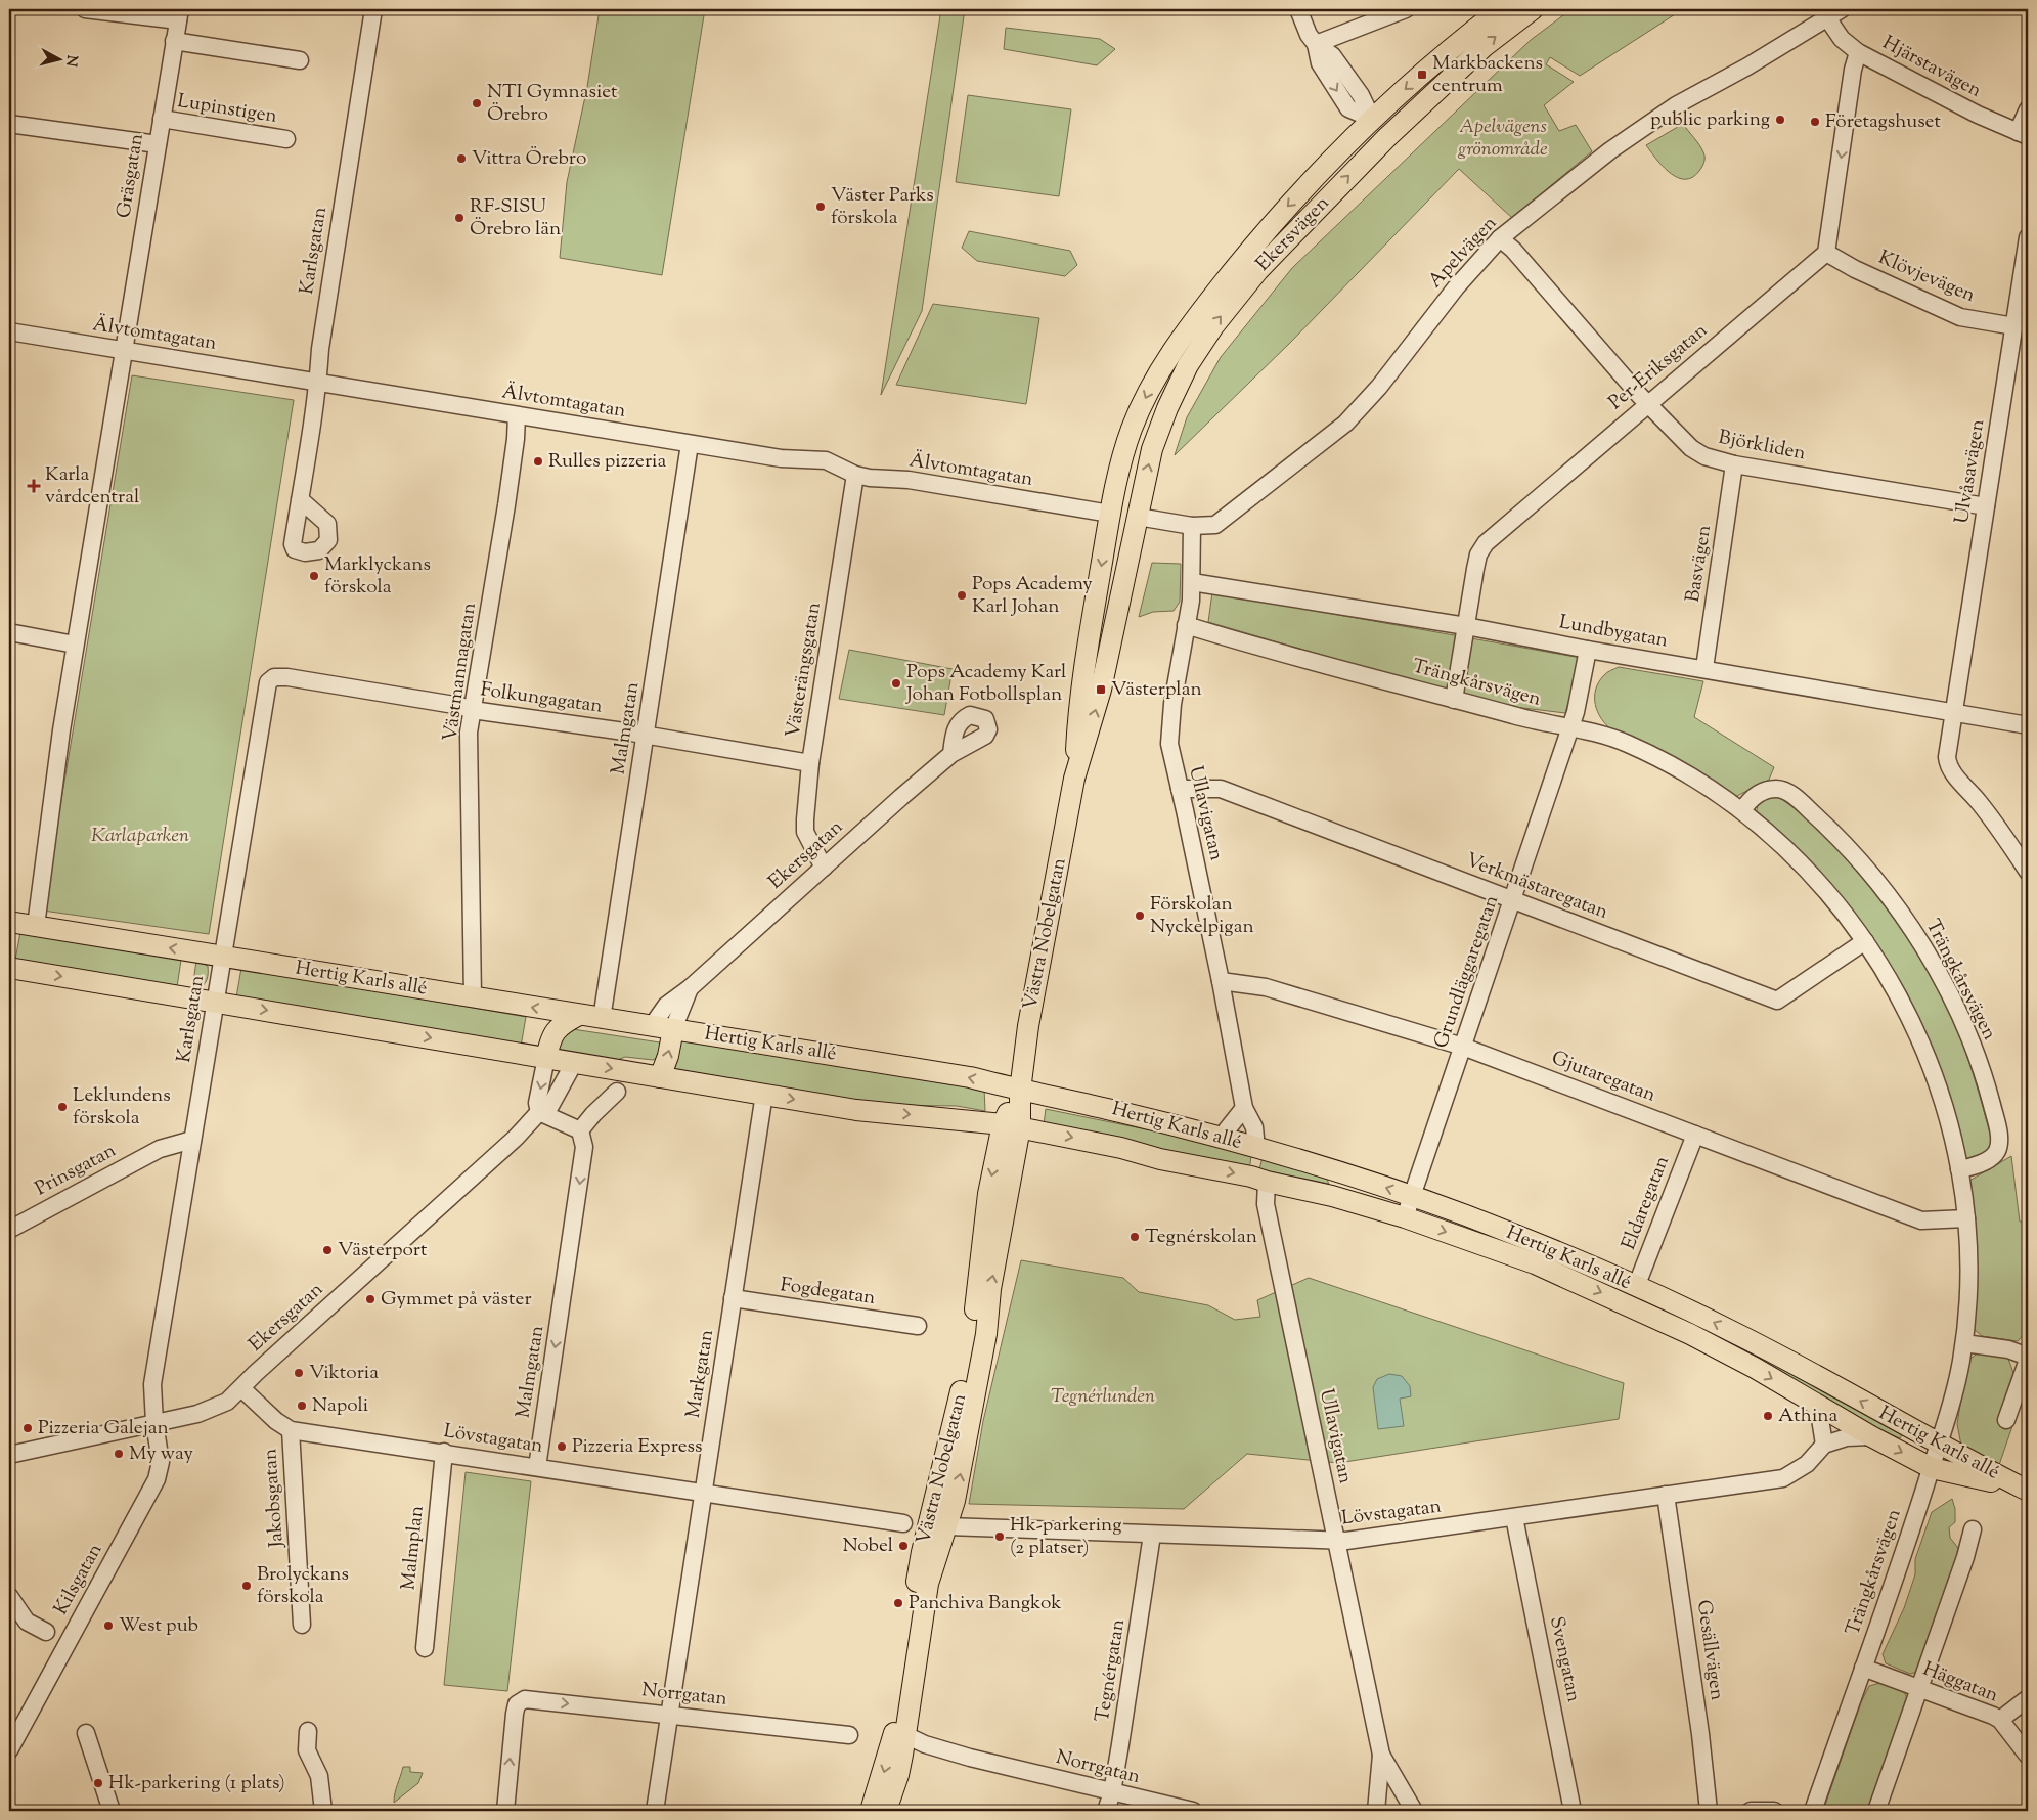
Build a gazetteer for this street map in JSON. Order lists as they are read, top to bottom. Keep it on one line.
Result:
{"streets":{"main road":["Ekersvägen","Västra Nobelgatan","Hertig Karls allé"],"street":["Hjärstavägen","Lupinstigen","Gräsgatan","Karlsgatan","Apelvägen","Klövjevägen","Älvtomtagatan","Per-Eriksgatan","Björkliden","Ulvåsavägen","Basvägen","Lundbygatan","Västerängsgatan","Västmannagatan","Trängkårsvägen","Folkungagatan","Malmgatan","Ullavigatan","Ekersgatan","Verkmästaregatan","Grundläggaregatan","Gjutaregatan","Prinsgatan","Eldaregatan","Fogdegatan","Markgatan","Lövstagatan","Jakobsgatan","Malmplan","Kilsgatan","Gesällvägen","Svengatan","Tegnérgatan","Häggatan","Norrgatan"]},"crossings":[["Hjärstavägen","Apelvägen"],["Lupinstigen","Gräsgatan"],["Gräsgatan","Älvtomtagatan"],["Ekersvägen","Apelvägen"],["Ekersvägen","Älvtomtagatan"],["Ekersvägen","Västra Nobelgatan"],["Karlsgatan","Älvtomtagatan"],["Karlsgatan","Folkungagatan"],["Karlsgatan","Ekersgatan"],["Karlsgatan","Hertig Karls allé"],["Karlsgatan","Prinsgatan"],["Karlsgatan","Kilsgatan"],["Apelvägen","Björkliden"],["Apelvägen","Ullavigatan"],["Apelvägen","Västra Nobelgatan"],["Klövjevägen","Per-Eriksgatan"],["Klövjevägen","Ulvåsavägen"],["Älvtomtagatan","Västerängsgatan"],["Älvtomtagatan","Västmannagatan"],["Älvtomtagatan","Malmgatan"],["Älvtomtagatan","Västra Nobelgatan"],["Per-Eriksgatan","Björkliden"],["Per-Eriksgatan","Lundbygatan"],["Per-Eriksgatan","Trängkårsvägen"],["Björkliden","Ulvåsavägen"],["Björkliden","Basvägen"],["Ulvåsavägen","Lundbygatan"],["Basvägen","Lundbygatan"],["Lundbygatan","Ullavigatan"],["Lundbygatan","Grundläggaregatan"],["Västerängsgatan","Folkungagatan"],["Västerängsgatan","Ekersgatan"],["Västmannagatan","Folkungagatan"],["Västmannagatan","Hertig Karls allé"],["Trängkårsvägen","Ullavigatan"],["Trängkårsvägen","Verkmästaregatan"],["Trängkårsvägen","Grundläggaregatan"],["Trängkårsvägen","Hertig Karls allé"],["Trängkårsvägen","Gjutaregatan"],["Trängkårsvägen","Häggatan"],["Folkungagatan","Malmgatan"],["Malmgatan","Hertig Karls allé"],["Malmgatan","Lövstagatan"],["Ullavigatan","Verkmästaregatan"],["Ullavigatan","Hertig Karls allé"],["Ullavigatan","Gjutaregatan"],["Ullavigatan","Lövstagatan"],["Ekersgatan","Hertig Karls allé"],["Ekersgatan","Lövstagatan"],["Ekersgatan","Kilsgatan"],["Verkmästaregatan","Grundläggaregatan"],["Västra Nobelgatan","Hertig Karls allé"],["Västra Nobelgatan","Lövstagatan"],["Västra Nobelgatan","Norrgatan"],["Grundläggaregatan","Hertig Karls allé"],["Grundläggaregatan","Gjutaregatan"],["Hertig Karls allé","Eldaregatan"],["Hertig Karls allé","Markgatan"],["Gjutaregatan","Eldaregatan"],["Fogdegatan","Markgatan"],["Markgatan","Lövstagatan"],["Markgatan","Norrgatan"],["Lövstagatan","Jakobsgatan"],["Lövstagatan","Malmplan"],["Lövstagatan","Gesällvägen"],["Lövstagatan","Svengatan"],["Lövstagatan","Tegnérgatan"],["Tegnérgatan","Norrgatan"]],"one_way":["Malmgatan"],"parks":["Apelvägens grönområde","Karlaparken","Tegnérlunden"],"places":{"transit":["Markbackens centrum","Västerplan"],"other":["NTI Gymnasiet Örebro","public parking","Företagshuset","Vittra Örebro","Väster Parks förskola","RF-SISU Örebro län","Rulles pizzeria","Marklyckans förskola","Pops Academy Karl Johan","Pops Academy Karl Johan Fotbollsplan","Förskolan Nyckelpigan","Leklundens förskola","Tegnérskolan","Västerport","Gymmet på väster","Viktoria","Napoli","Athina","Pizzeria Galejan","Pizzeria Express","My way","Hk-parkering (2 platser)","Nobel","Brolyckans förskola","Panchiva Bangkok","West pub","Hk-parkering (1 plats)"],"health":["Karla vårdcentral"]},"north":"right"}
